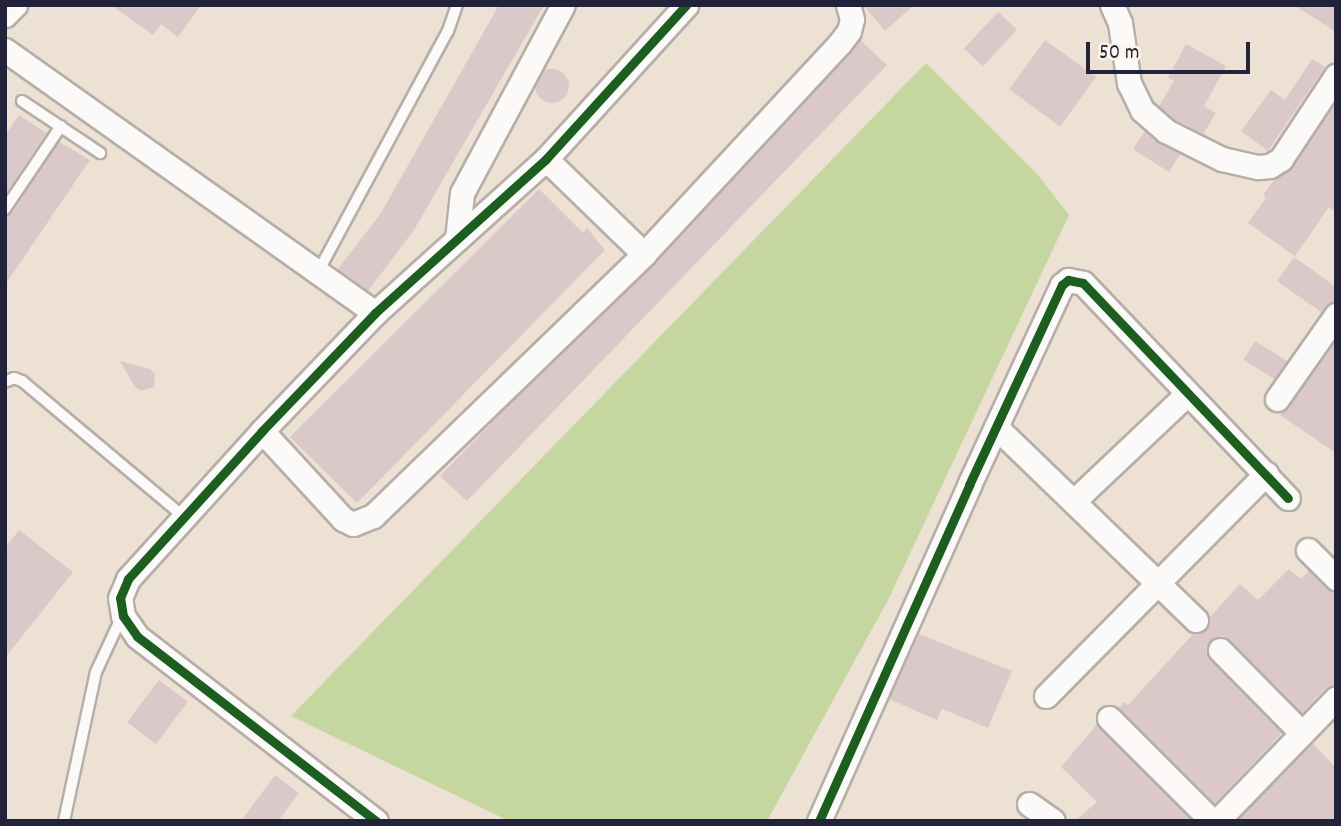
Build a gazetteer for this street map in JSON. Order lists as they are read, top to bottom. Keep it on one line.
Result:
{"scale_bar":"50 m"}
